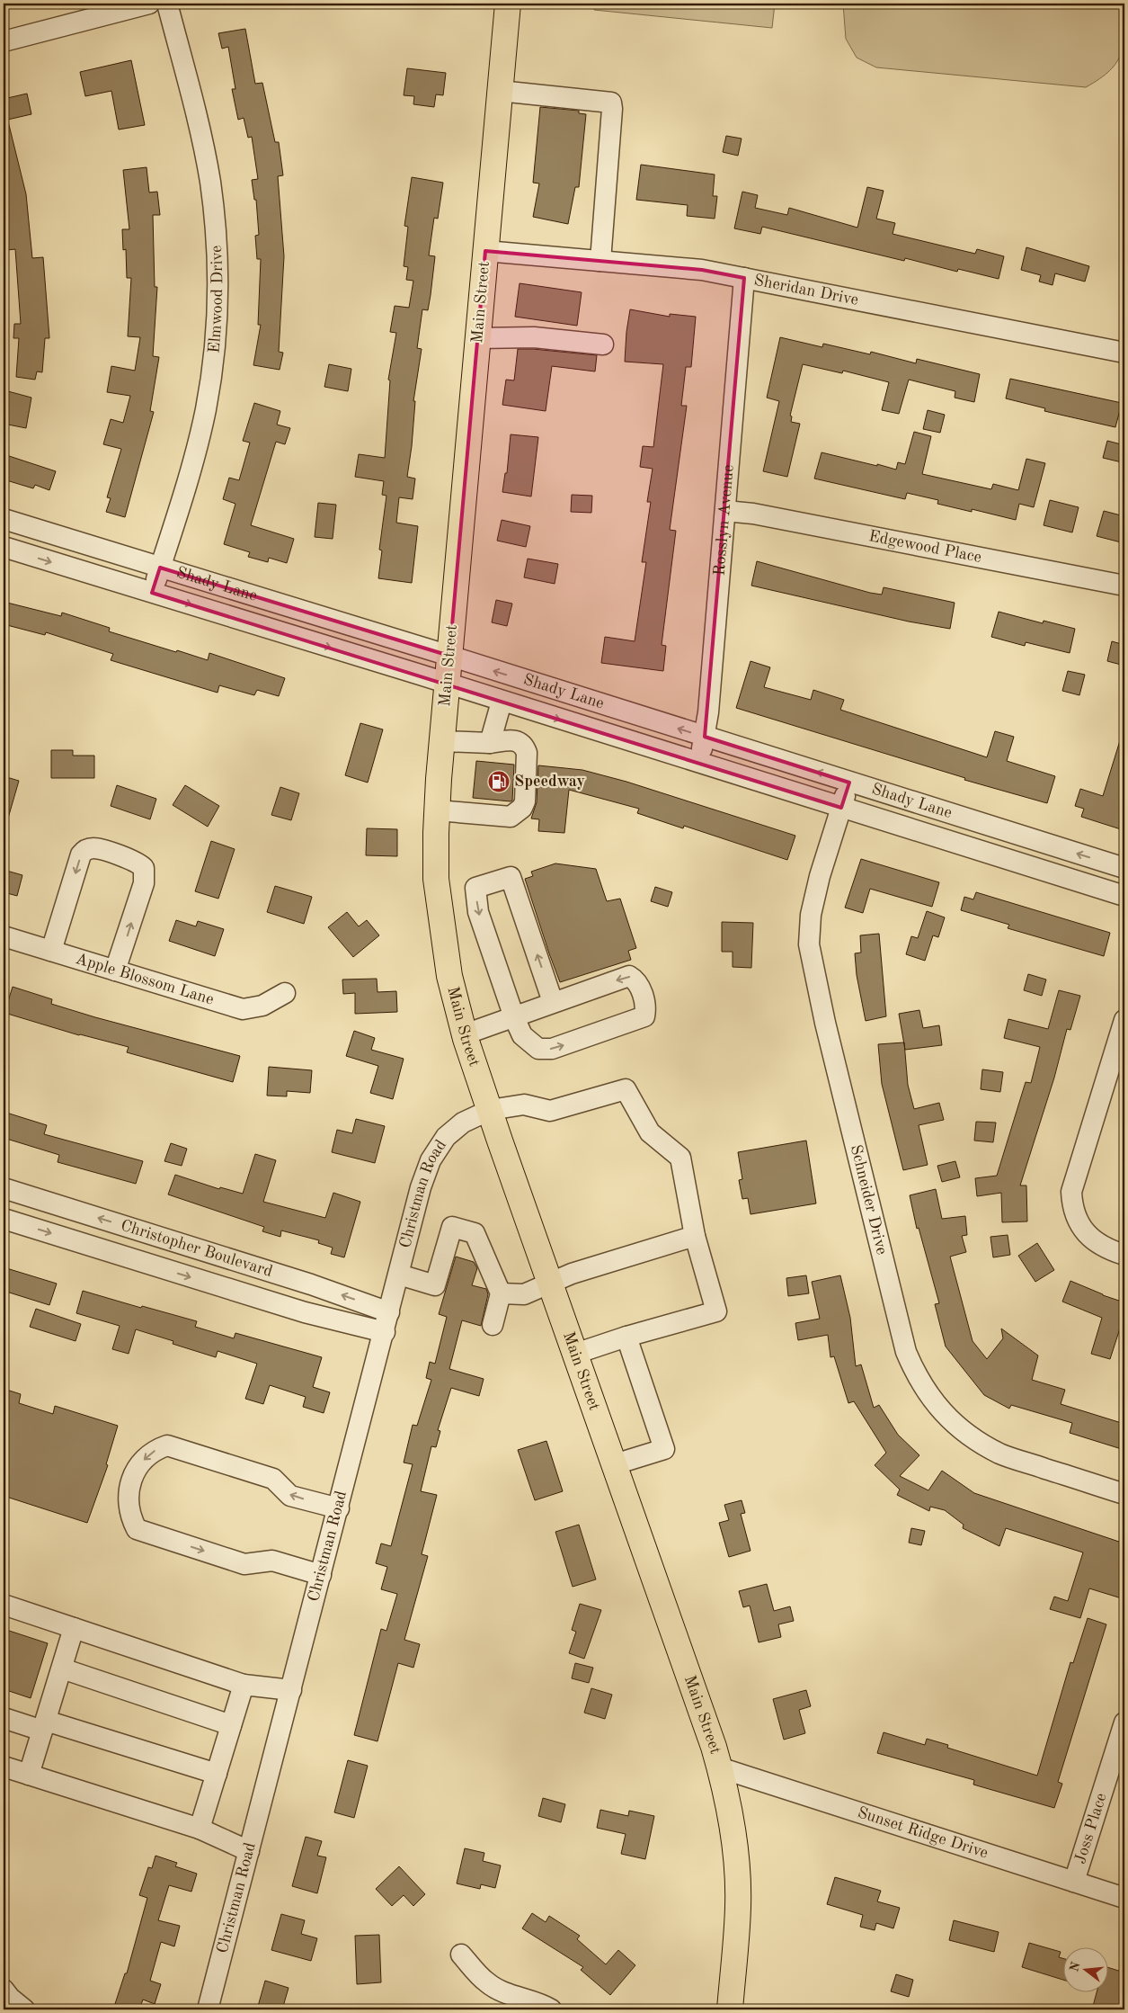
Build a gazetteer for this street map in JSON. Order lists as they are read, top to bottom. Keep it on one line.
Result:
{"streets":{"main road":["Main Street"],"street":["Sheridan Drive","Elmwood Drive","Rosslyn Avenue","Edgewood Place","Shady Lane","Apple Blossom Lane","Christman Road","Schneider Drive","Christopher Boulevard","Joss Place","Sunset Ridge Drive"]},"crossings":[["Sheridan Drive","Main Street"],["Sheridan Drive","Rosslyn Avenue"],["Elmwood Drive","Shady Lane"],["Main Street","Shady Lane"],["Main Street","Christman Road"],["Main Street","Sunset Ridge Drive"],["Rosslyn Avenue","Edgewood Place"],["Rosslyn Avenue","Shady Lane"],["Shady Lane","Schneider Drive"],["Christman Road","Christopher Boulevard"],["Joss Place","Sunset Ridge Drive"]],"places":{"fuel station":["Speedway"]},"north":"left"}
